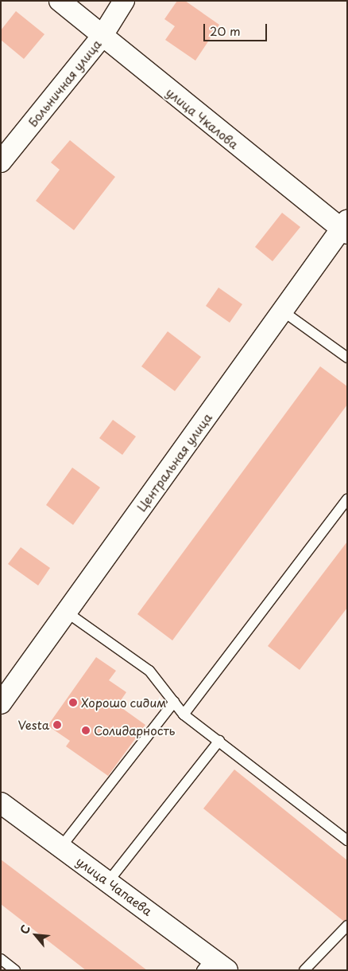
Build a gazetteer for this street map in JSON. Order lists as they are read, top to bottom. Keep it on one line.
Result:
{"streets":{"street":["Больничная улица","улица Чкалова","Центральная улица","улица Чапаева"]},"crossings":[["Больничная улица","улица Чкалова"],["улица Чкалова","Центральная улица"]],"places":["Хорошо сидим","Vesta","Солидарность"],"scale_bar":"20 m","north":"top left"}
